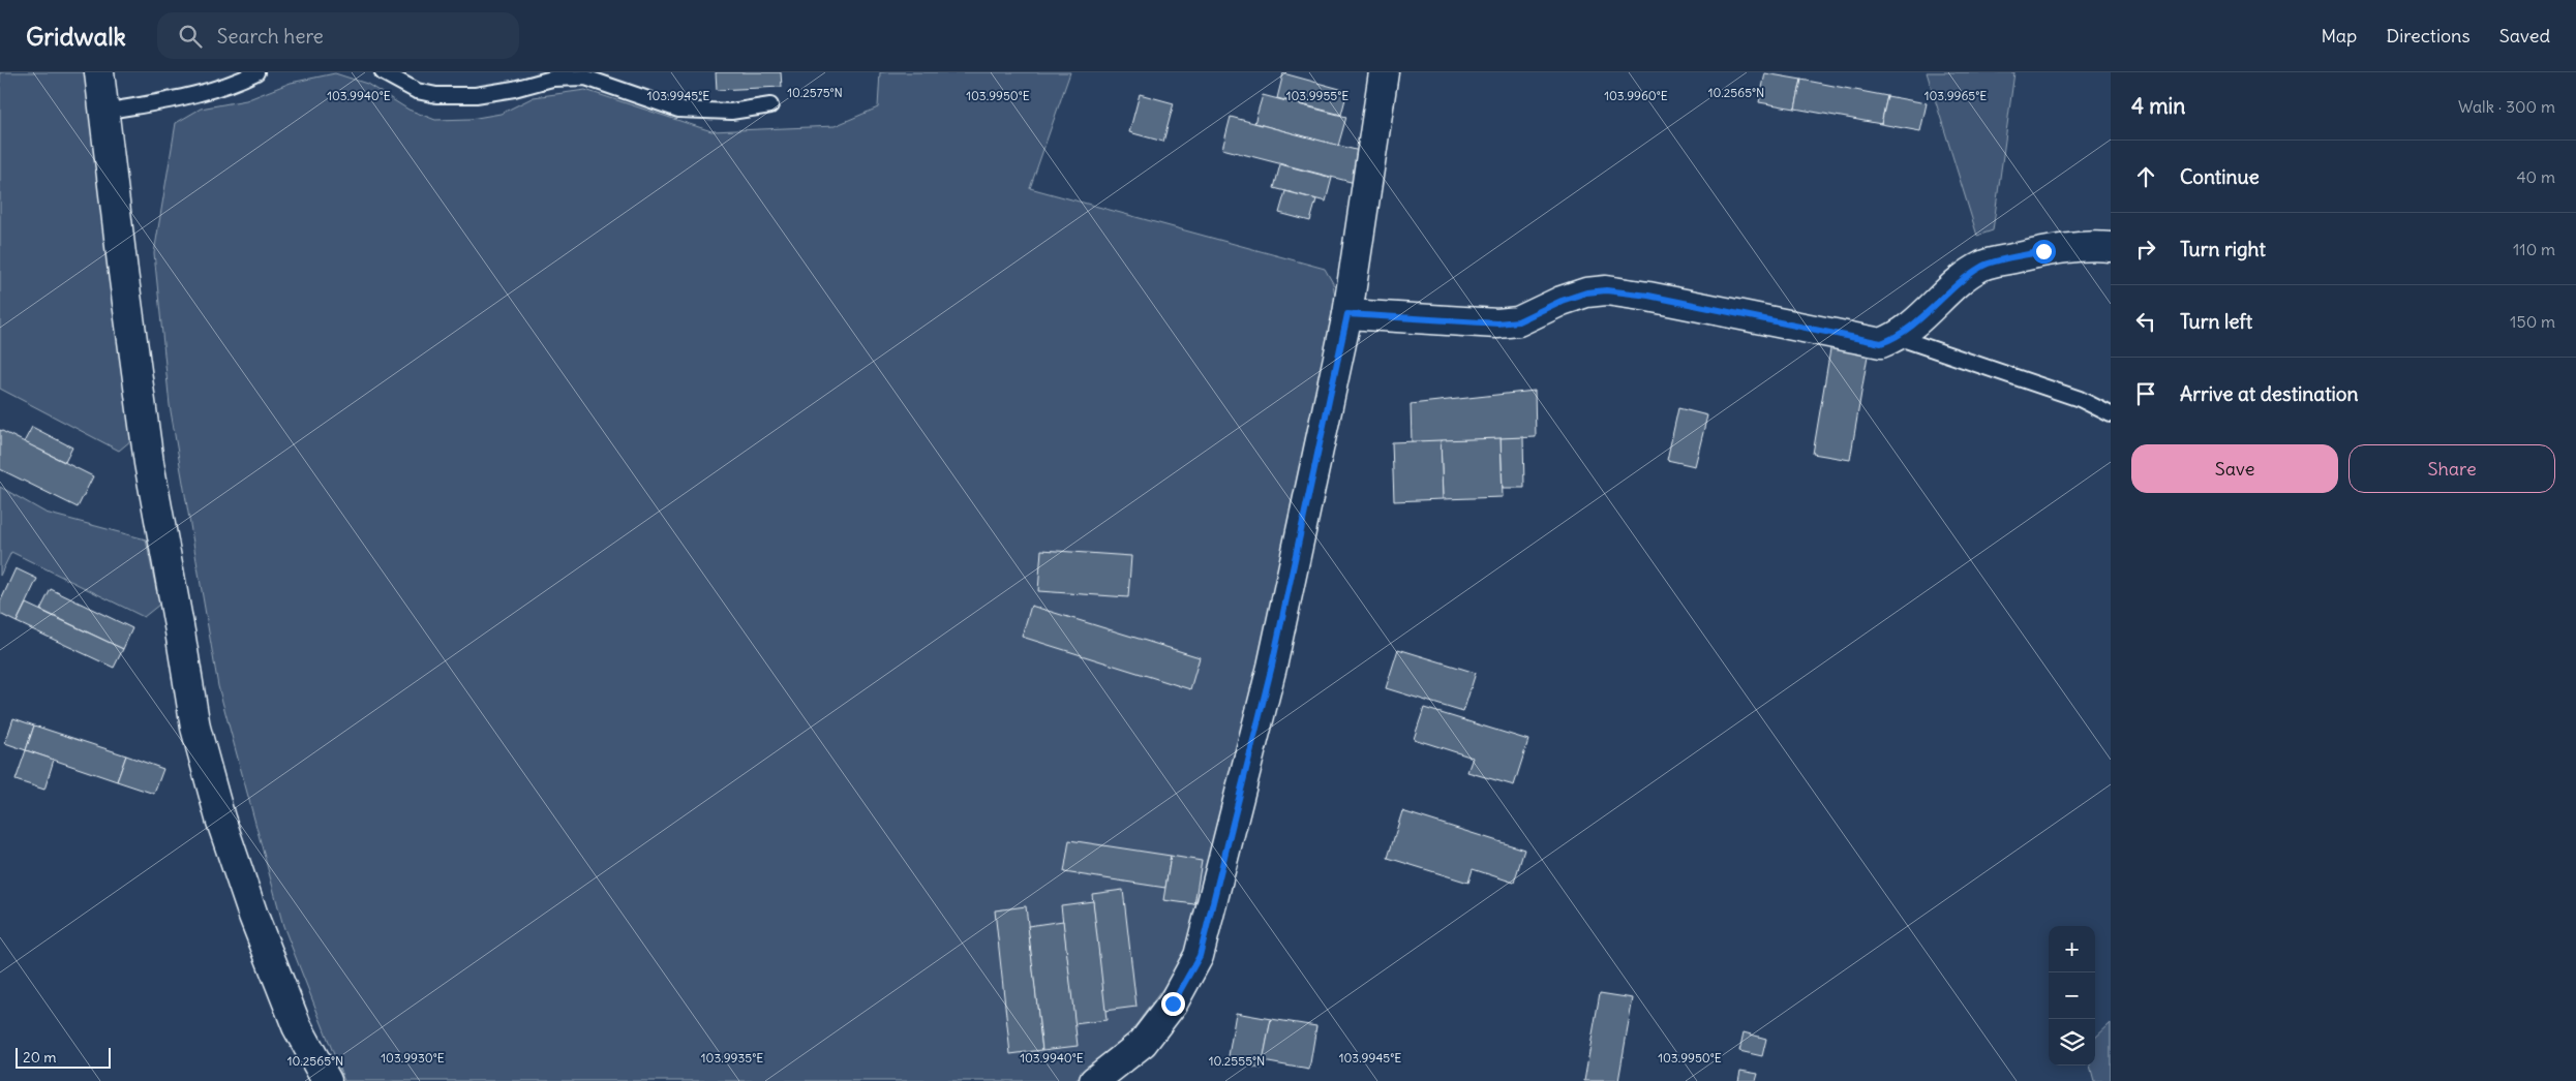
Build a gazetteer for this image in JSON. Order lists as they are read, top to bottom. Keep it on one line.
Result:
{"scale_bar":"20 m","page":{"header":"Gridwalk","search":"Search here","nav":["Map","Directions","Saved"],"heading":["4 min","Walk · 300 m"],"list":[["Continue","40 m"],["Turn right","110 m"],["Turn left","150 m"],"Arrive at destination"],"buttons":["Save","Share"],"map_buttons":["+","−"],"scale":"20 m"},"coordinates":["10.2575°N","10.2565°N","103.9940°E","103.9945°E","103.9950°E","103.9955°E","103.9960°E","103.9965°E","103.9930°E","103.9935°E","10.2555°N"]}
